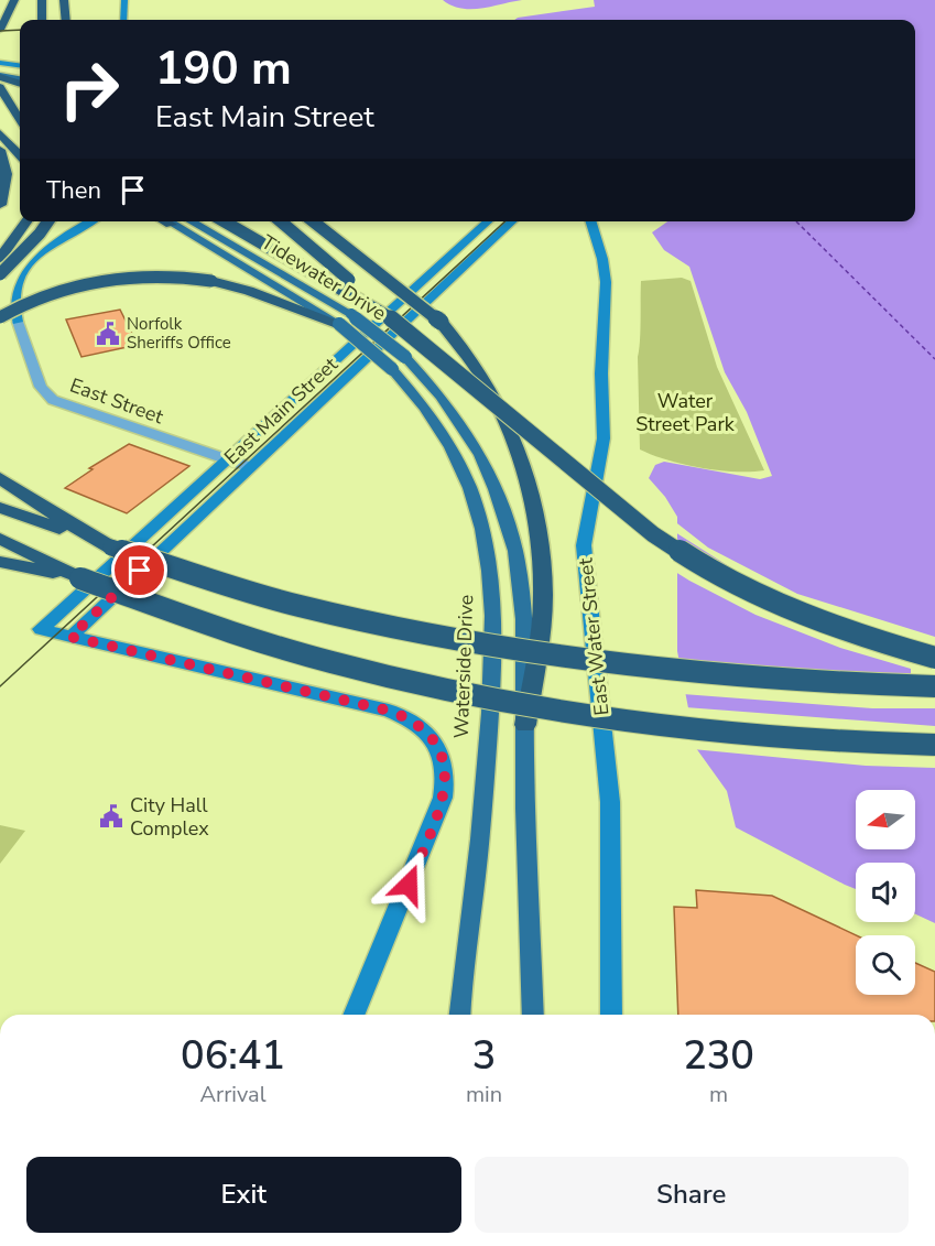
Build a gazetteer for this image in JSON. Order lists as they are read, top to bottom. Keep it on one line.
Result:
{"streets":{"main road":["Tidewater Drive","Waterside Drive"],"street":["East Street","East Main Street","East Water Street"]},"crossings":[["Tidewater Drive","Waterside Drive"],["East Street","East Main Street"]],"parks":["Water Street Park"],"places":{"public building":["Norfolk Sheriffs Office","City Hall Complex"]},"north":"left","page":{"turn":["190 m","East Main Street"],"then":"Then","eta":["06:41","Arrival","3","min","230","m"],"buttons":["Exit","Share"]}}
